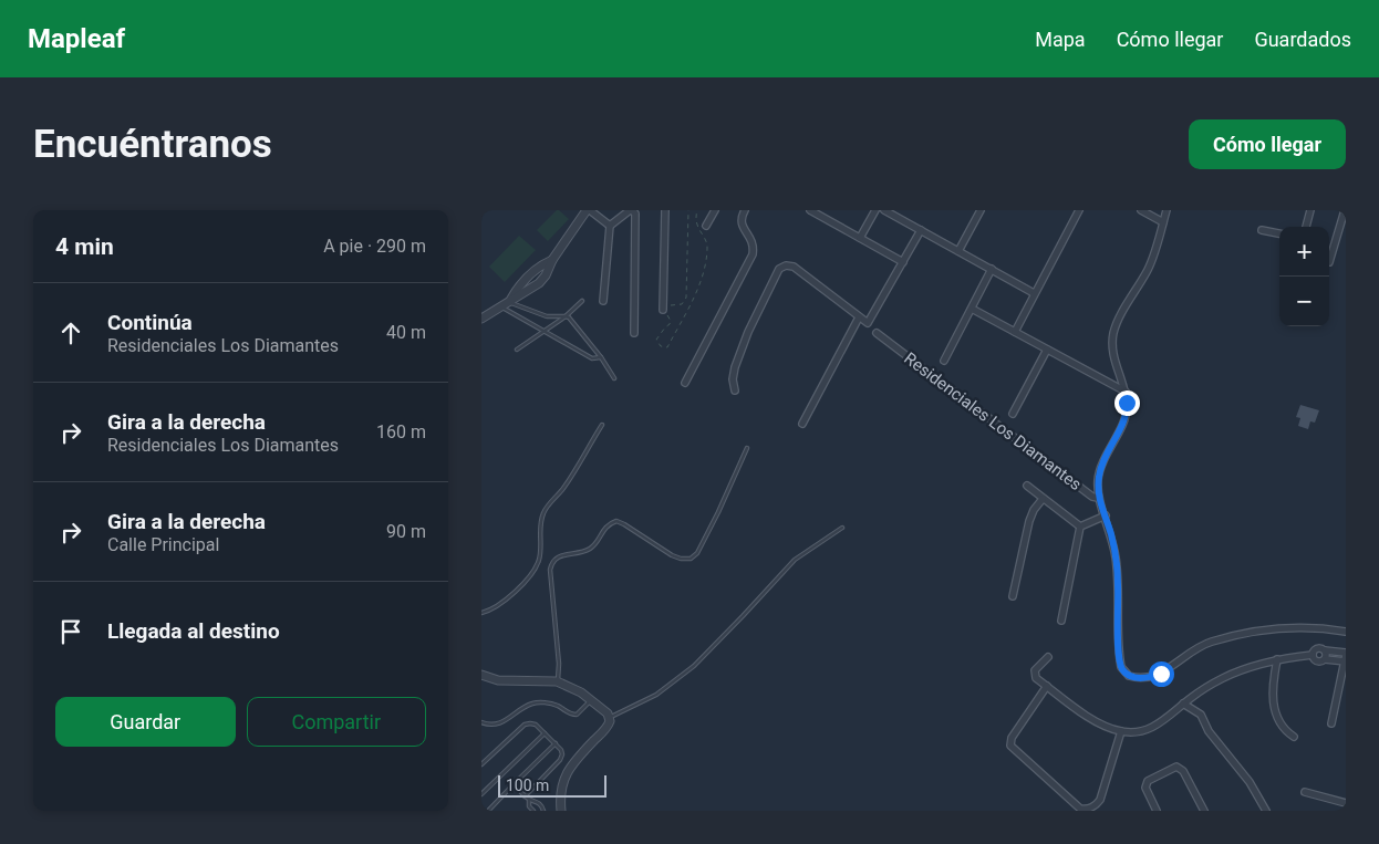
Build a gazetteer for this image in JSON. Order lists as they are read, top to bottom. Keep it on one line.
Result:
{"streets":{"street":["Residenciales Los Diamantes"]},"scale_bar":"100 m","page":{"header":"Mapleaf","nav":["Mapa","Cómo llegar","Guardados"],"buttons":["Cómo llegar",["Guardar","Compartir"]],"title":"Encuéntranos","heading":["4 min","A pie · 290 m"],"map_buttons":["+","−"],"list":[["Continúa","Residenciales Los Diamantes","40 m"],["Gira a la derecha","Residenciales Los Diamantes","160 m"],["Gira a la derecha","Calle Principal","90 m"],"Llegada al destino"],"scale":"100 m"}}
